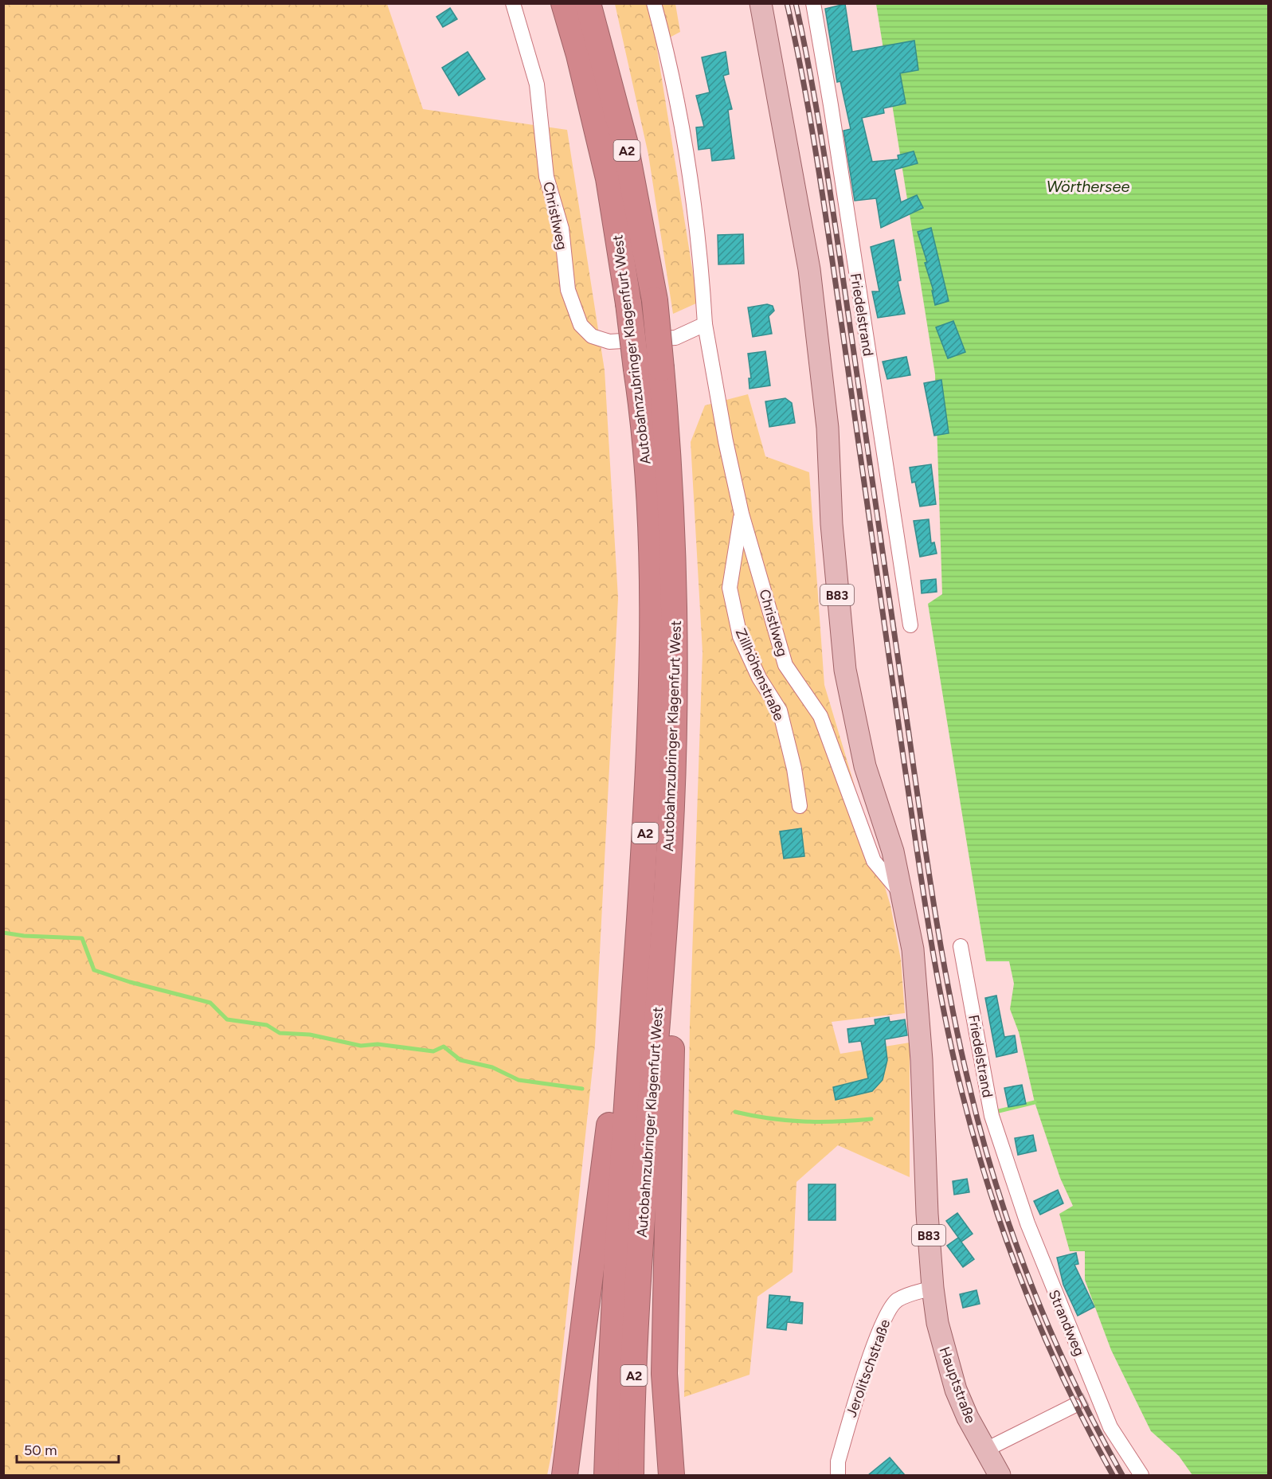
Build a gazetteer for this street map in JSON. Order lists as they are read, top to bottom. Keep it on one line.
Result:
{"streets":{"highway":["A2","Autobahnzubringer Klagenfurt West"],"main road":["B83","Hauptstraße"],"street":["Christlweg","Friedelstrand","Zillhöhenstraße","Strandweg","Jerolitschstraße"]},"crossings":[["Christlweg","B83"],["Christlweg","Zillhöhenstraße"],["Friedelstrand","Strandweg"],["B83","Jerolitschstraße"],["B83","Hauptstraße"],["Jerolitschstraße","Hauptstraße"]],"water":["Wörthersee"],"scale_bar":"50 m"}
